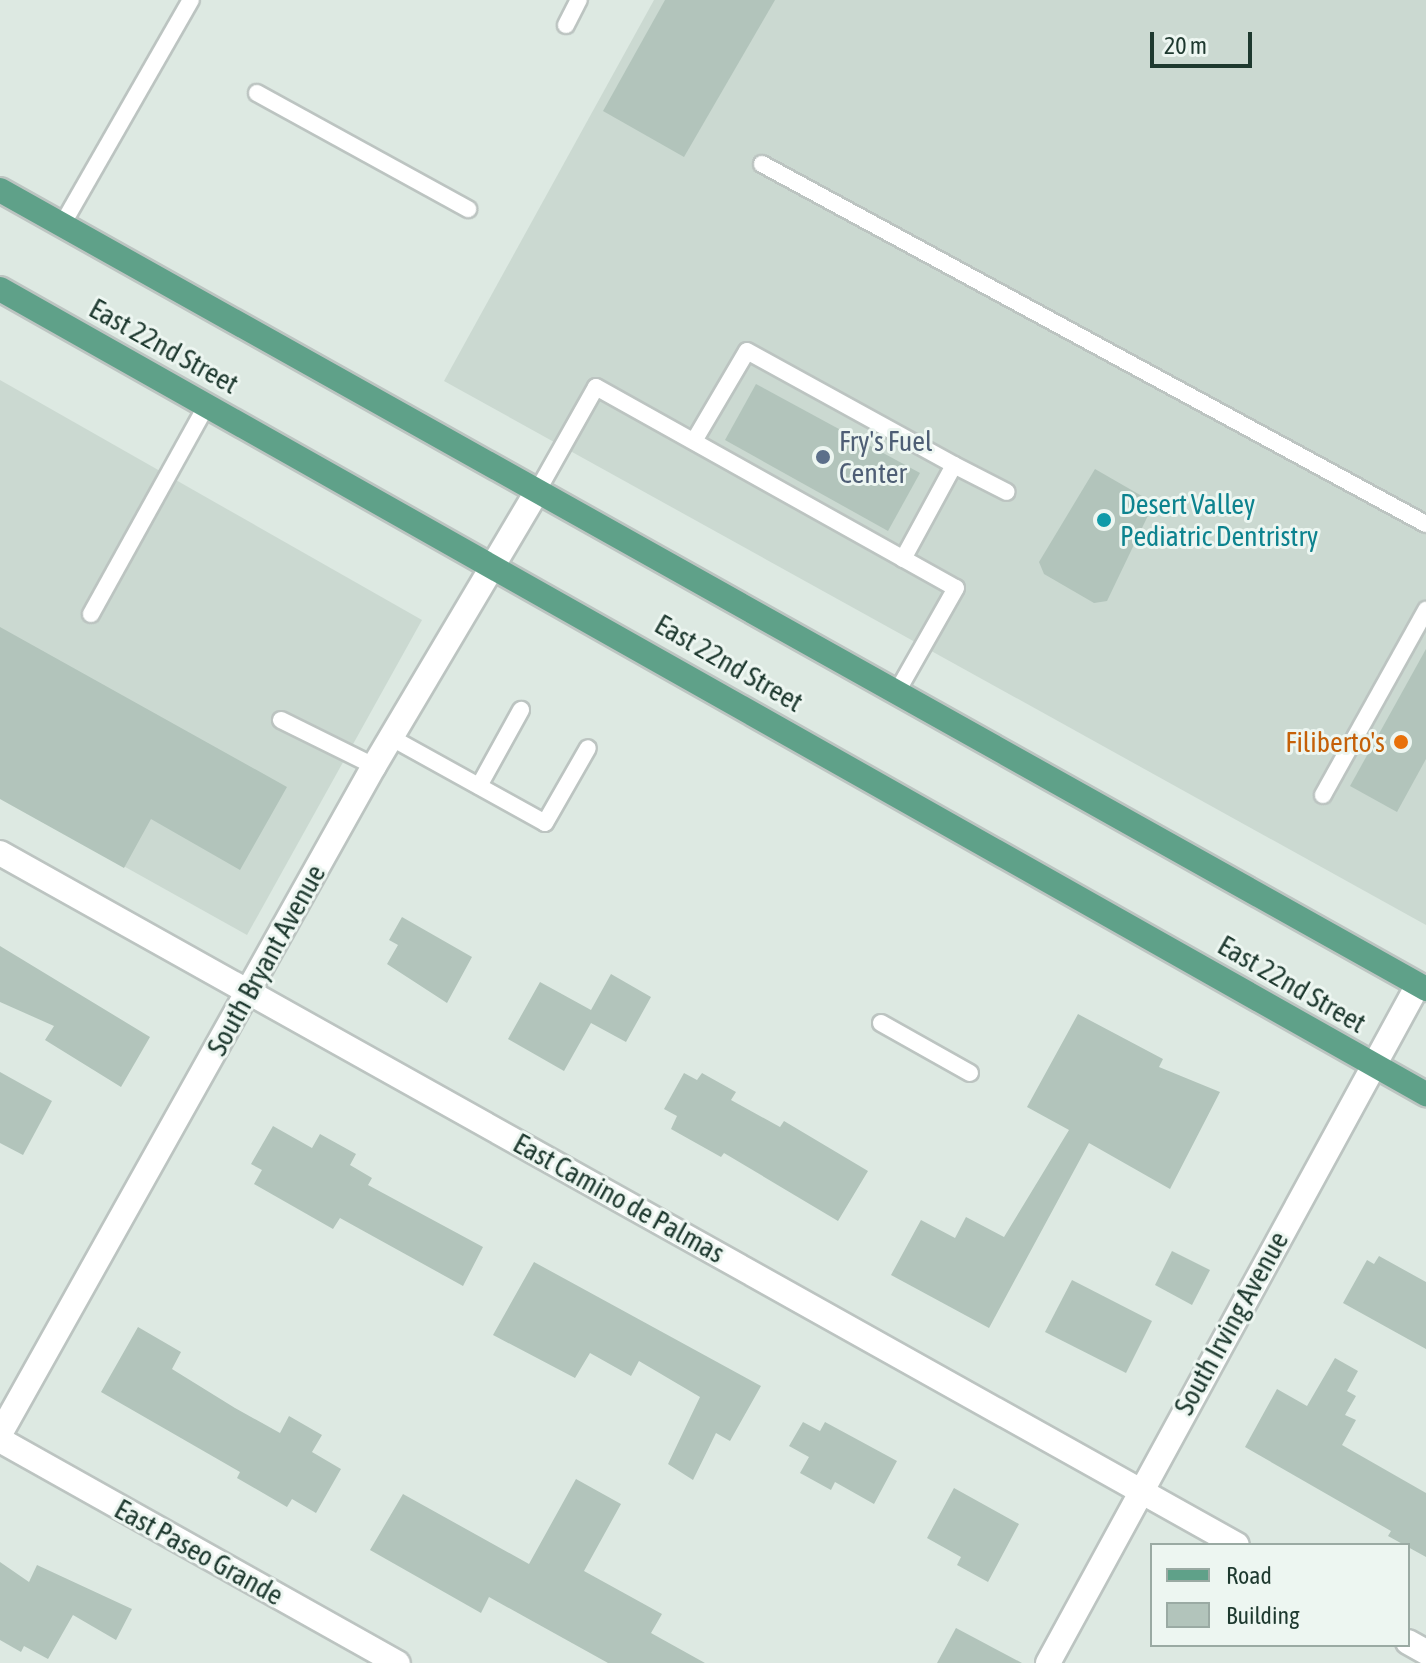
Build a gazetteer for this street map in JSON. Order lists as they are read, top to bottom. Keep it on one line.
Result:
{"streets":{"main road":["East 22nd Street"],"street":["South Bryant Avenue","East Camino de Palmas","South Irving Avenue","East Paseo Grande"]},"crossings":[["East 22nd Street","South Bryant Avenue"],["East 22nd Street","South Irving Avenue"],["South Bryant Avenue","East Camino de Palmas"],["East Camino de Palmas","South Irving Avenue"]],"places":["Fry's Fuel Center","Desert Valley Pediatric Dentristry","Filiberto's"],"legend":["Road","Building"],"scale_bar":"20 m"}
